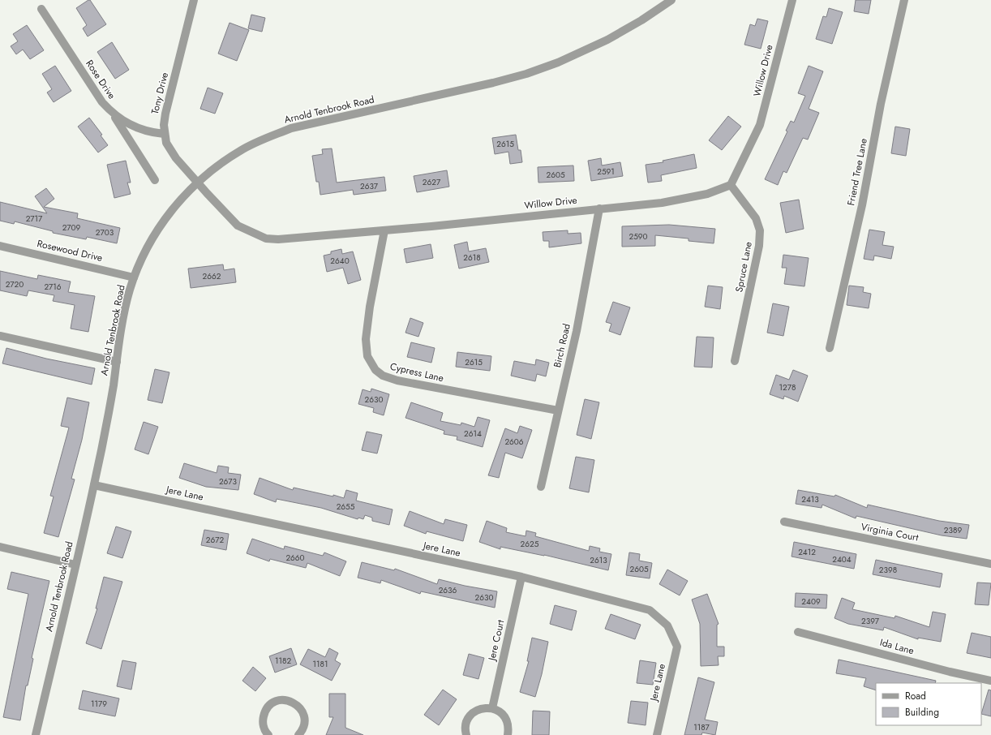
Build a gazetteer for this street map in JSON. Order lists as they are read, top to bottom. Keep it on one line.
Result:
{"streets":{"street":["Willow Drive","Rose Drive","Tony Drive","Arnold Tenbrook Road","Friend Tree Lane","Rosewood Drive","Spruce Lane","Birch Road","Cypress Lane","Jere Lane","Virginia Court","Jere Court","Ida Lane"]},"crossings":[["Willow Drive","Tony Drive"],["Willow Drive","Arnold Tenbrook Road"],["Willow Drive","Spruce Lane"],["Willow Drive","Birch Road"],["Willow Drive","Cypress Lane"],["Rose Drive","Tony Drive"],["Tony Drive","Arnold Tenbrook Road"],["Arnold Tenbrook Road","Rosewood Drive"],["Arnold Tenbrook Road","Jere Lane"],["Birch Road","Cypress Lane"],["Jere Lane","Jere Court"]],"house_numbers":["2615","2591","2605","2627","2637","2717","2709","2703","2590","2618","2640","2662","2720","2716","2615","1278","2630","2614","2606","2673","2413","2655","2389","2672","2625","2412","2660","2404","2613","2605","2398","2636","2630","2409","2397","1182","1181","1179","1187"],"legend":["Road","Building"]}
